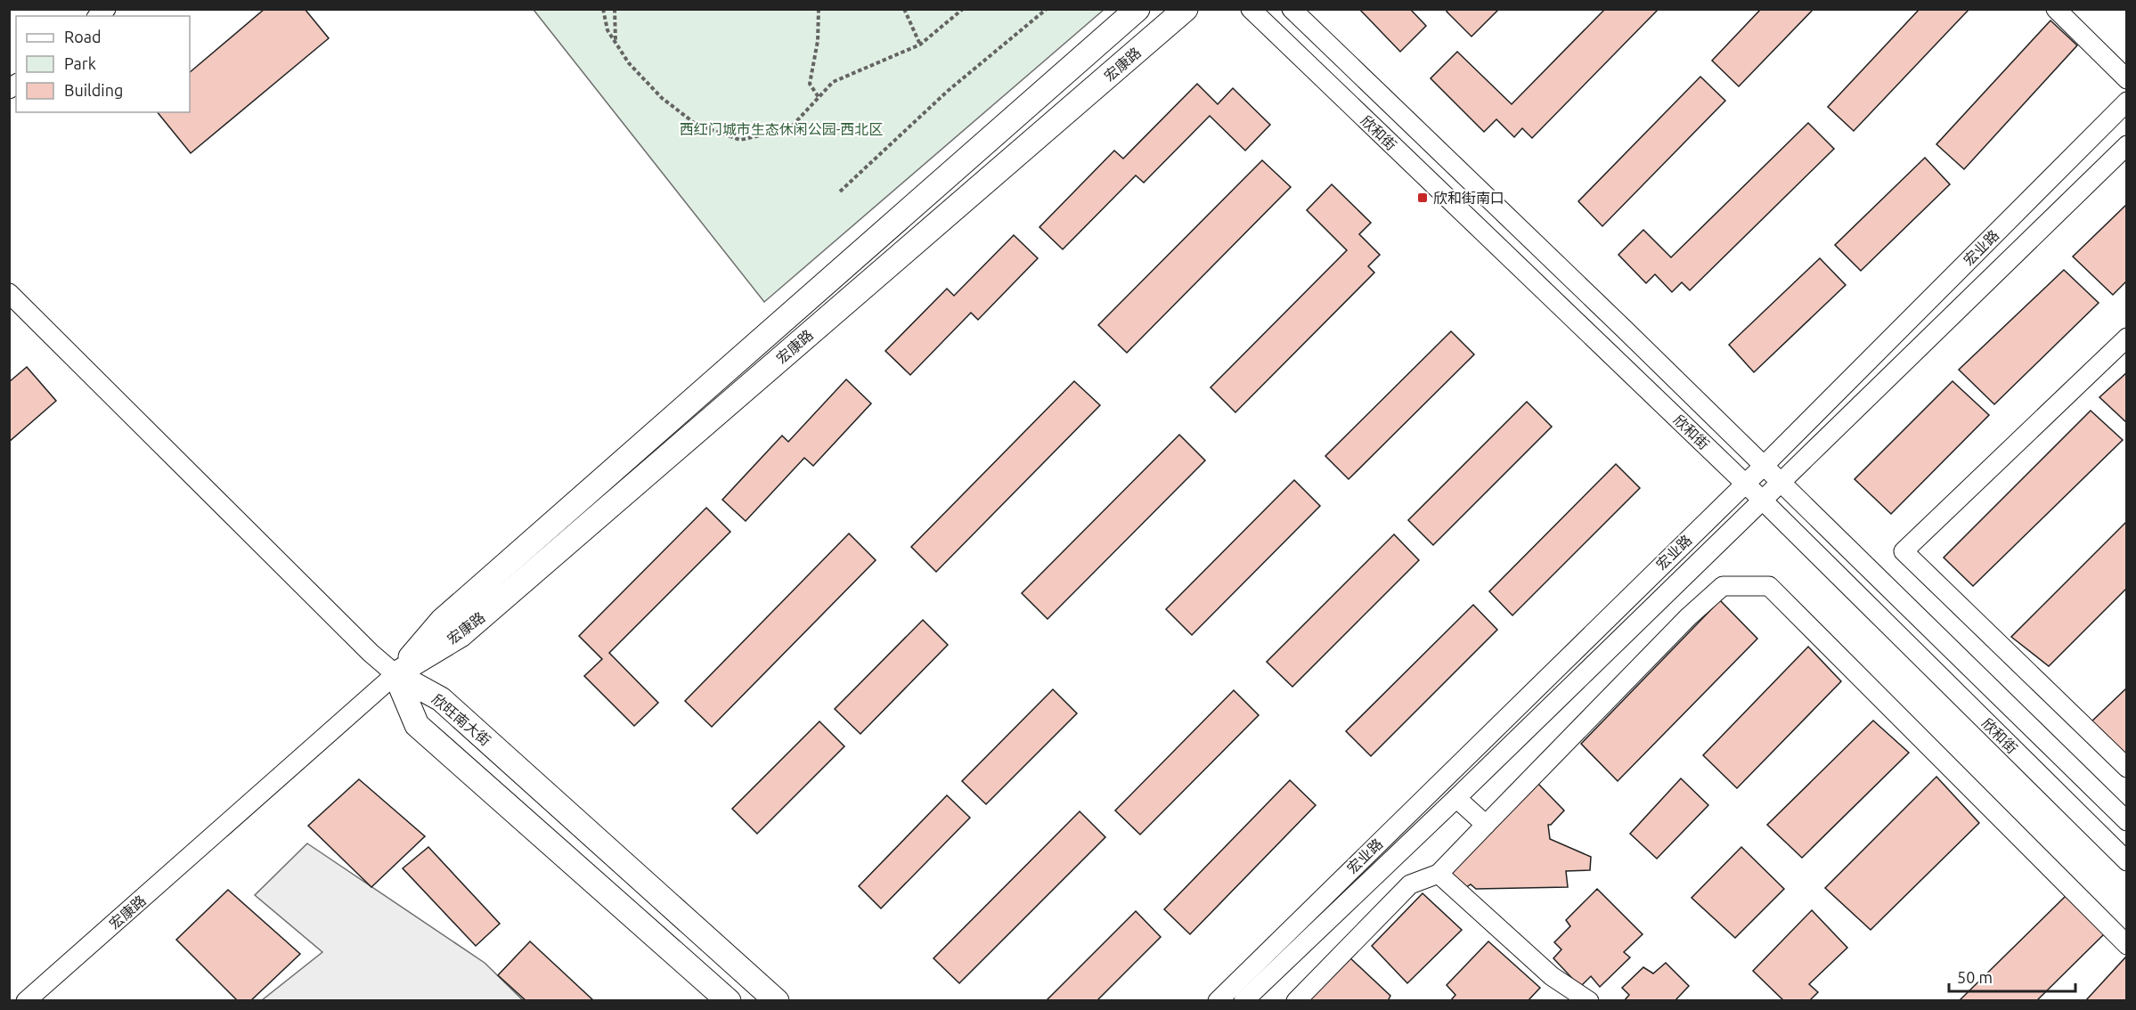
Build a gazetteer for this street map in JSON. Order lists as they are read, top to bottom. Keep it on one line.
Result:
{"streets":{"main road":["宏康路","欣旺南大街"],"street":["欣和街","宏业路"]},"crossings":[["宏康路","欣旺南大街"],["欣和街","宏业路"]],"parks":["西红门城市生态休闲公园-西北区"],"places":{"transit":["欣和街南口"]},"legend":["Road","Park","Building"],"scale_bar":"50 m"}
